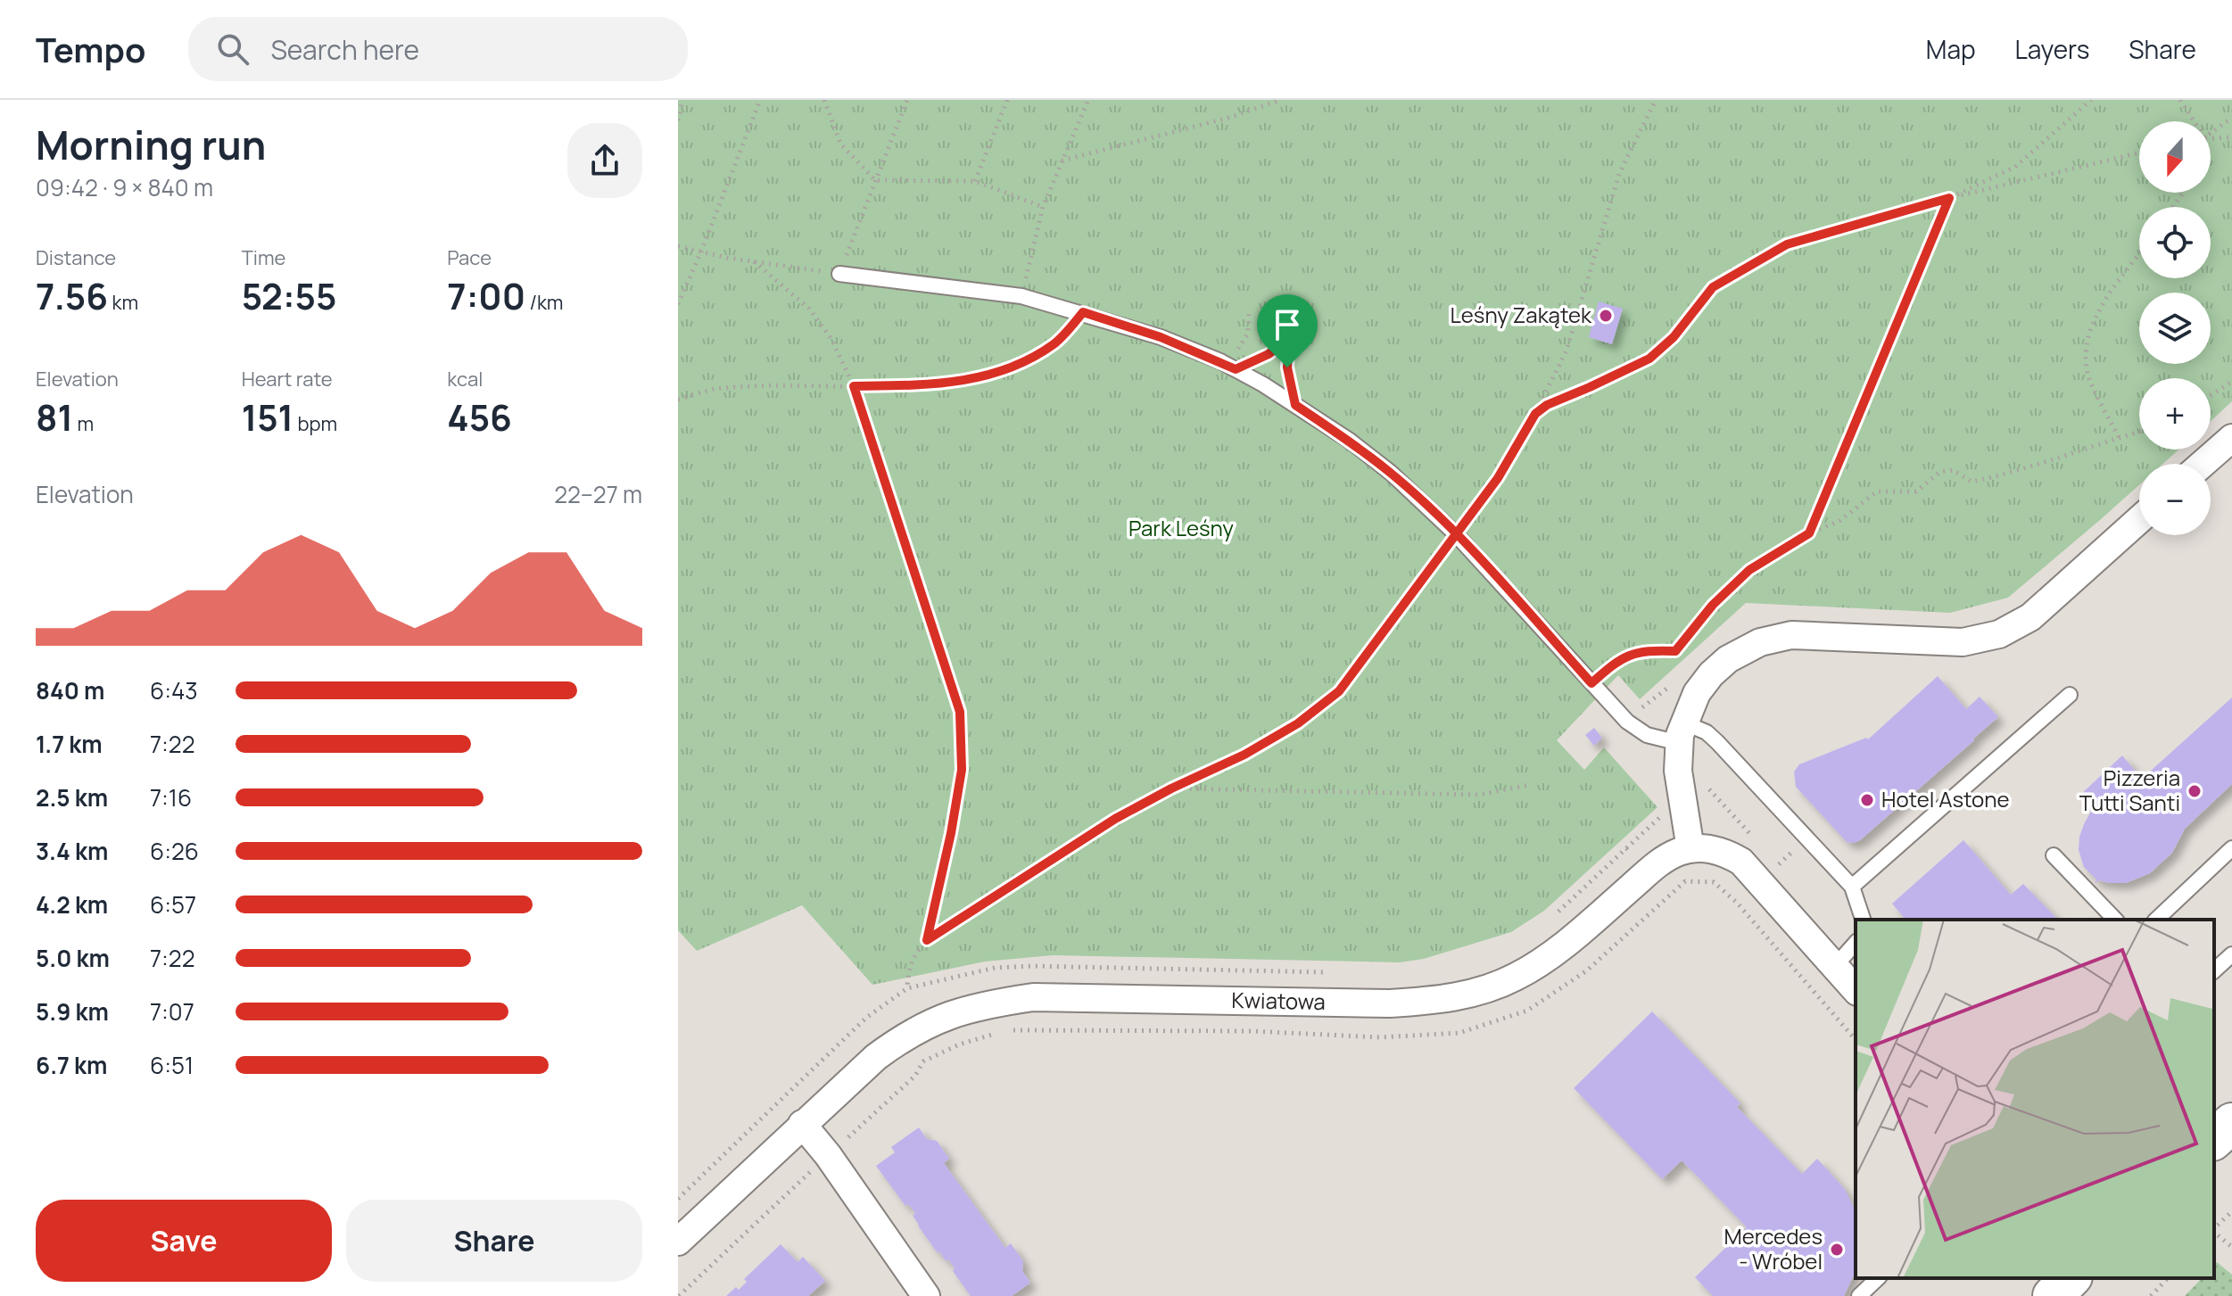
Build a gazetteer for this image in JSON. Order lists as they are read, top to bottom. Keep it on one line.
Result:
{"streets":{"street":["Kwiatowa"]},"parks":["Park Leśny"],"places":["Leśny Zakątek","Pizzeria Tutti Santi","Hotel Astone","Mercedes - Wróbel"],"north":"bottom","page":{"header":"Tempo","search":"Search here","nav":["Map","Layers","Share"],"heading":["Morning run","09:42 · 9 × 840 m"],"map_buttons":["+","−"],"stats":[["Distance","7.56 km"],["Time","52:55"],["Pace","7:00 /km"],["Elevation","81 m"],["Heart rate","151 bpm"],["kcal","456"]],"chart":["Elevation","22–27 m"],"list":[{"name":"840 m","note":"6:43"},{"name":"1.7 km","note":"7:22"},{"name":"2.5 km","note":"7:16"},{"name":"3.4 km","note":"6:26"},{"name":"4.2 km","note":"6:57"},{"name":"5.0 km","note":"7:22"},{"name":"5.9 km","note":"7:07"},{"name":"6.7 km","note":"6:51"}],"buttons":["Save","Share"]}}
